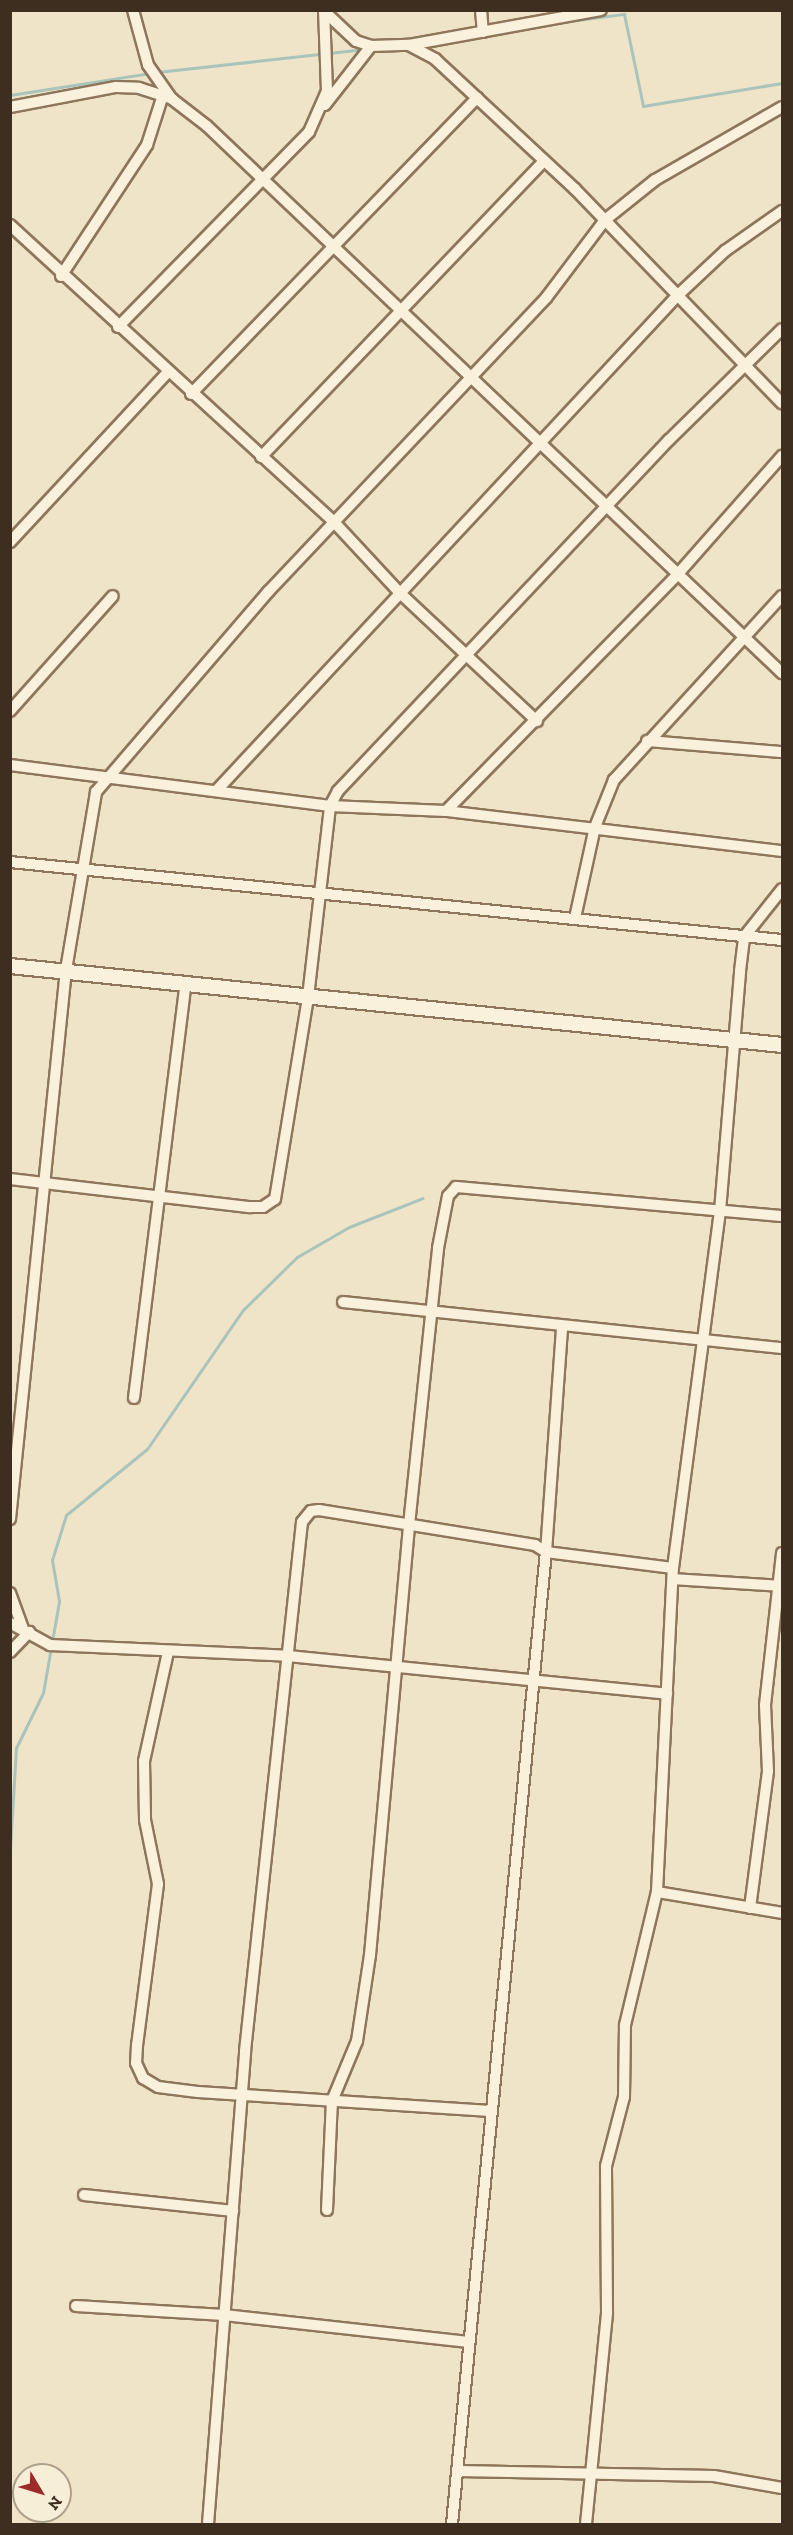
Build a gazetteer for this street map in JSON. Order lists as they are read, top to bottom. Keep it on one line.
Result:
{"north":"bottom right"}
